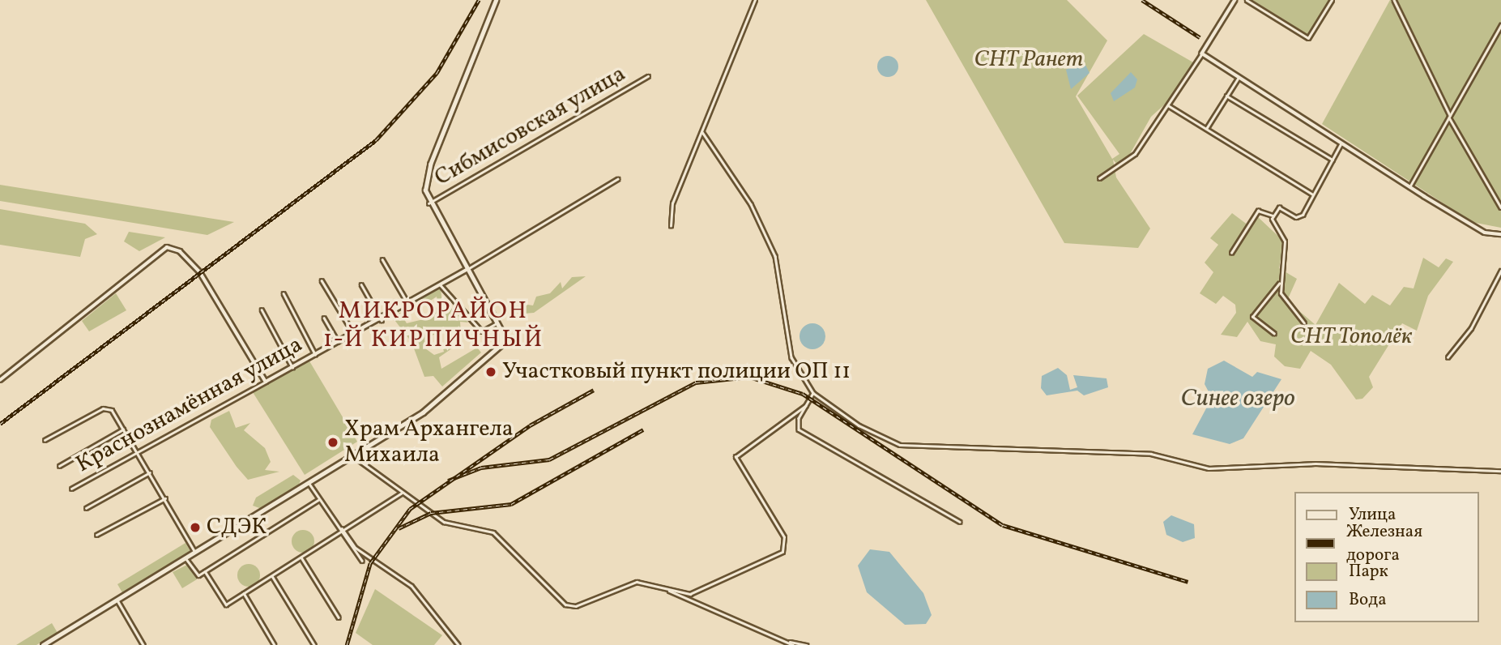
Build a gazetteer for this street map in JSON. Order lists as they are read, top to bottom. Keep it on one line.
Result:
{"streets":{"street":["Сибмисовская улица","Краснознамённая улица"]},"districts":["МИКРОРАЙОН 1-Й КИРПИЧНЫЙ"],"water":["Синее озеро"],"parks":["СНТ Ранет","СНТ Тополёк"],"places":["Участковый пункт полиции ОП 11","Храм Архангела Михаила","СДЭК"],"legend":["Улица","Железная дорога","Парк","Вода"]}
